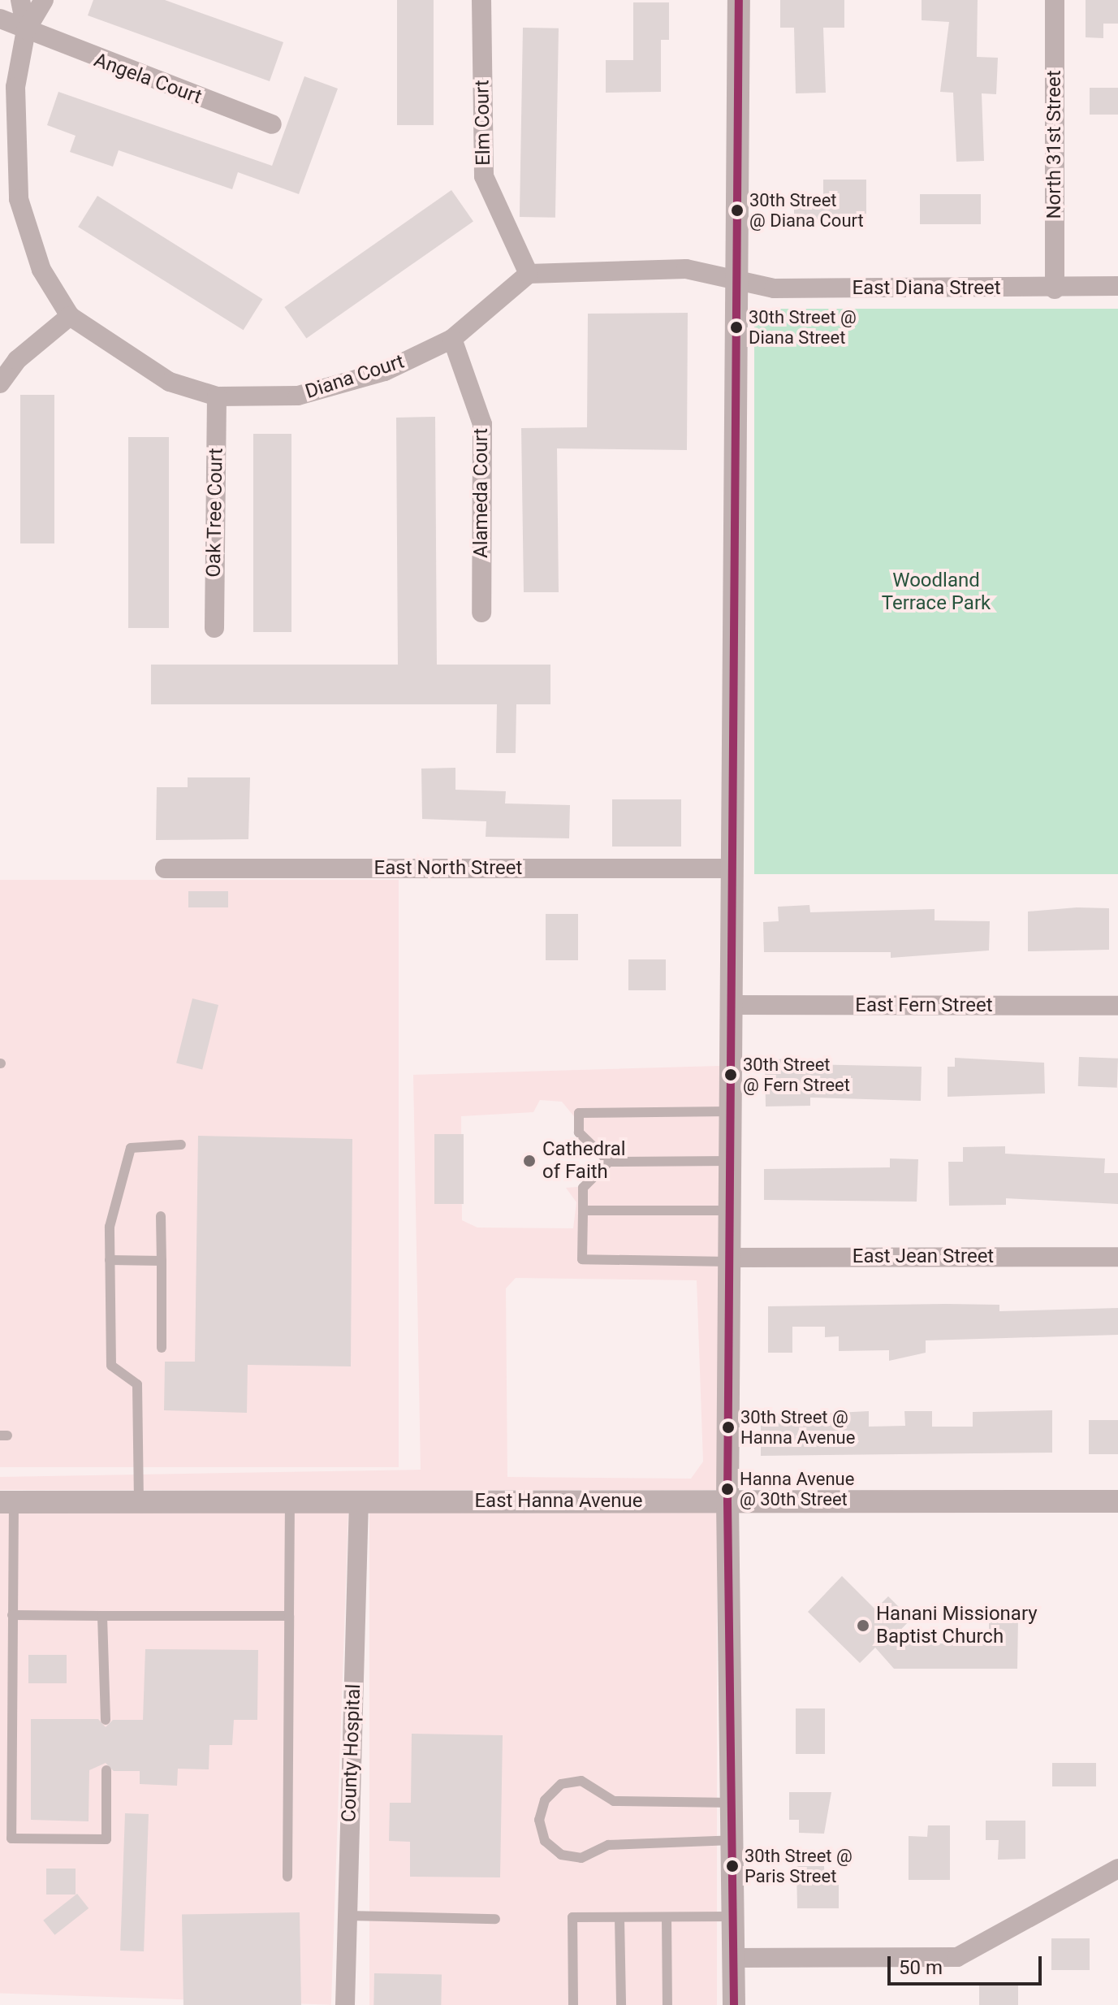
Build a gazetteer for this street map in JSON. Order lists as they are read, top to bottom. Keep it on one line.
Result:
{"streets":{"street":["Angela Court","Elm Court","North 31st Street","East Diana Street","Diana Court","Alameda Court","Oak Tree Court","East North Street","East Fern Street","East Jean Street","East Hanna Avenue","County Hospital"]},"crossings":[["Angela Court","Diana Court"],["Elm Court","Diana Court"],["North 31st Street","East Diana Street"],["Diana Court","Alameda Court"],["Diana Court","Oak Tree Court"],["East Hanna Avenue","County Hospital"]],"parks":["Woodland Terrace Park"],"places":["30th Street @ Diana Court","30th Street @ Diana Street","30th Street @ Fern Street","Cathedral of Faith","30th Street @ Hanna Avenue","Hanna Avenue @ 30th Street","Hanani Missionary Baptist Church","30th Street @ Paris Street"],"scale_bar":"50 m"}
